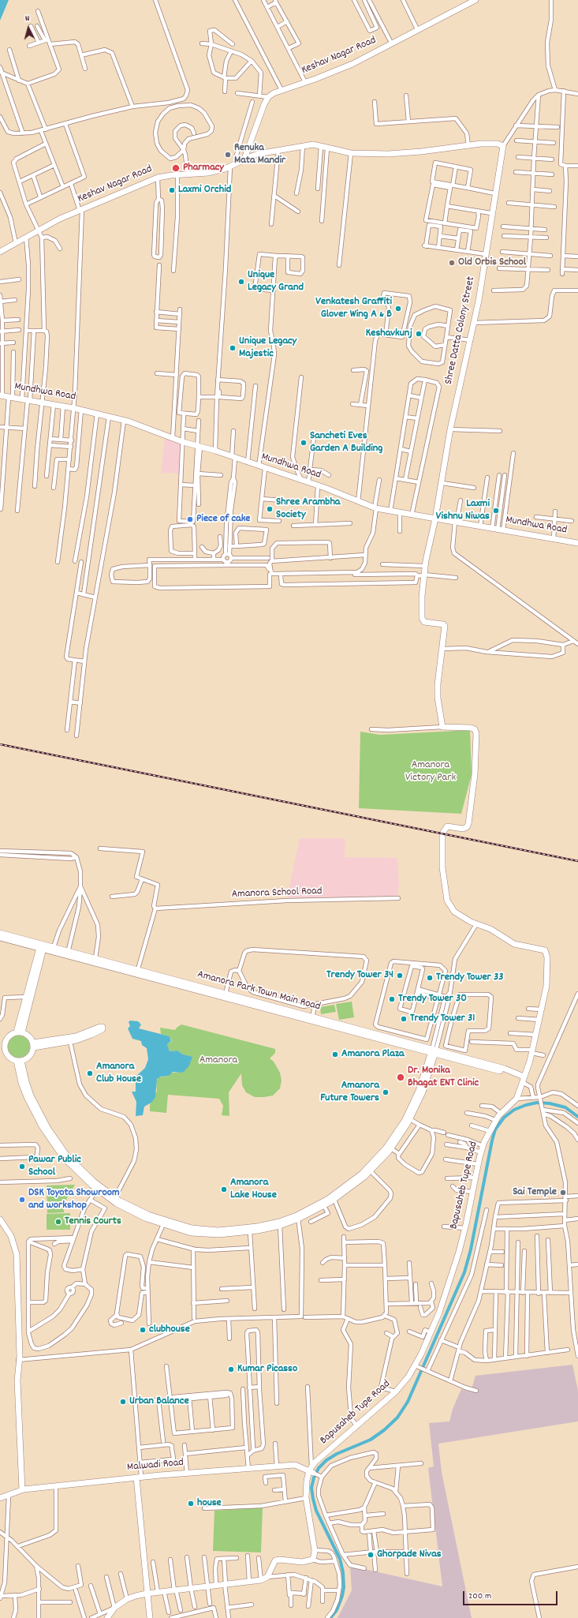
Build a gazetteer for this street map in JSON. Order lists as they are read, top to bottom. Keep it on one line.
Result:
{"streets":{"street":["Keshav Nagar Road","Shree Datta Colony Street","Mundhwa Road","Amanora School Road","Amanora Park Town Main Road","Bapusaheb Tupe Road","Malwadi Road"]},"crossings":[["Keshav Nagar Road","Shree Datta Colony Street"],["Shree Datta Colony Street","Mundhwa Road"],["Amanora Park Town Main Road","Bapusaheb Tupe Road"],["Bapusaheb Tupe Road","Malwadi Road"]],"parks":["Amanora Victory Park","Amanora"],"places":["Renuka Mata Mandir","Pharmacy","Laxmi Orchid","Old Orbis School","Unique Legacy Grand","Venkatesh Graffiti Glover Wing A & B","Keshavkunj","Unique Legacy Majestic","Sancheti Eves Garden A Building","Shree Arambha Society","Laxmi Vishnu Niwas","Piece of cake","Trendy Tower 34","Trendy Tower 33","Trendy Tower 30","Trendy Tower 31","Amanora Plaza","Amanora Club House","Dr. Monika Bhagat ENT Clinic","Amanora Future Towers","Pawar Public School","Amanora Lake House","Sai Temple","DSK Toyota Showroom and workshop","Tennis Courts","clubhouse","Kumar Picasso","Urban Balance","house","Ghorpade Nivas"],"scale_bar":"200 m","north":"top"}
